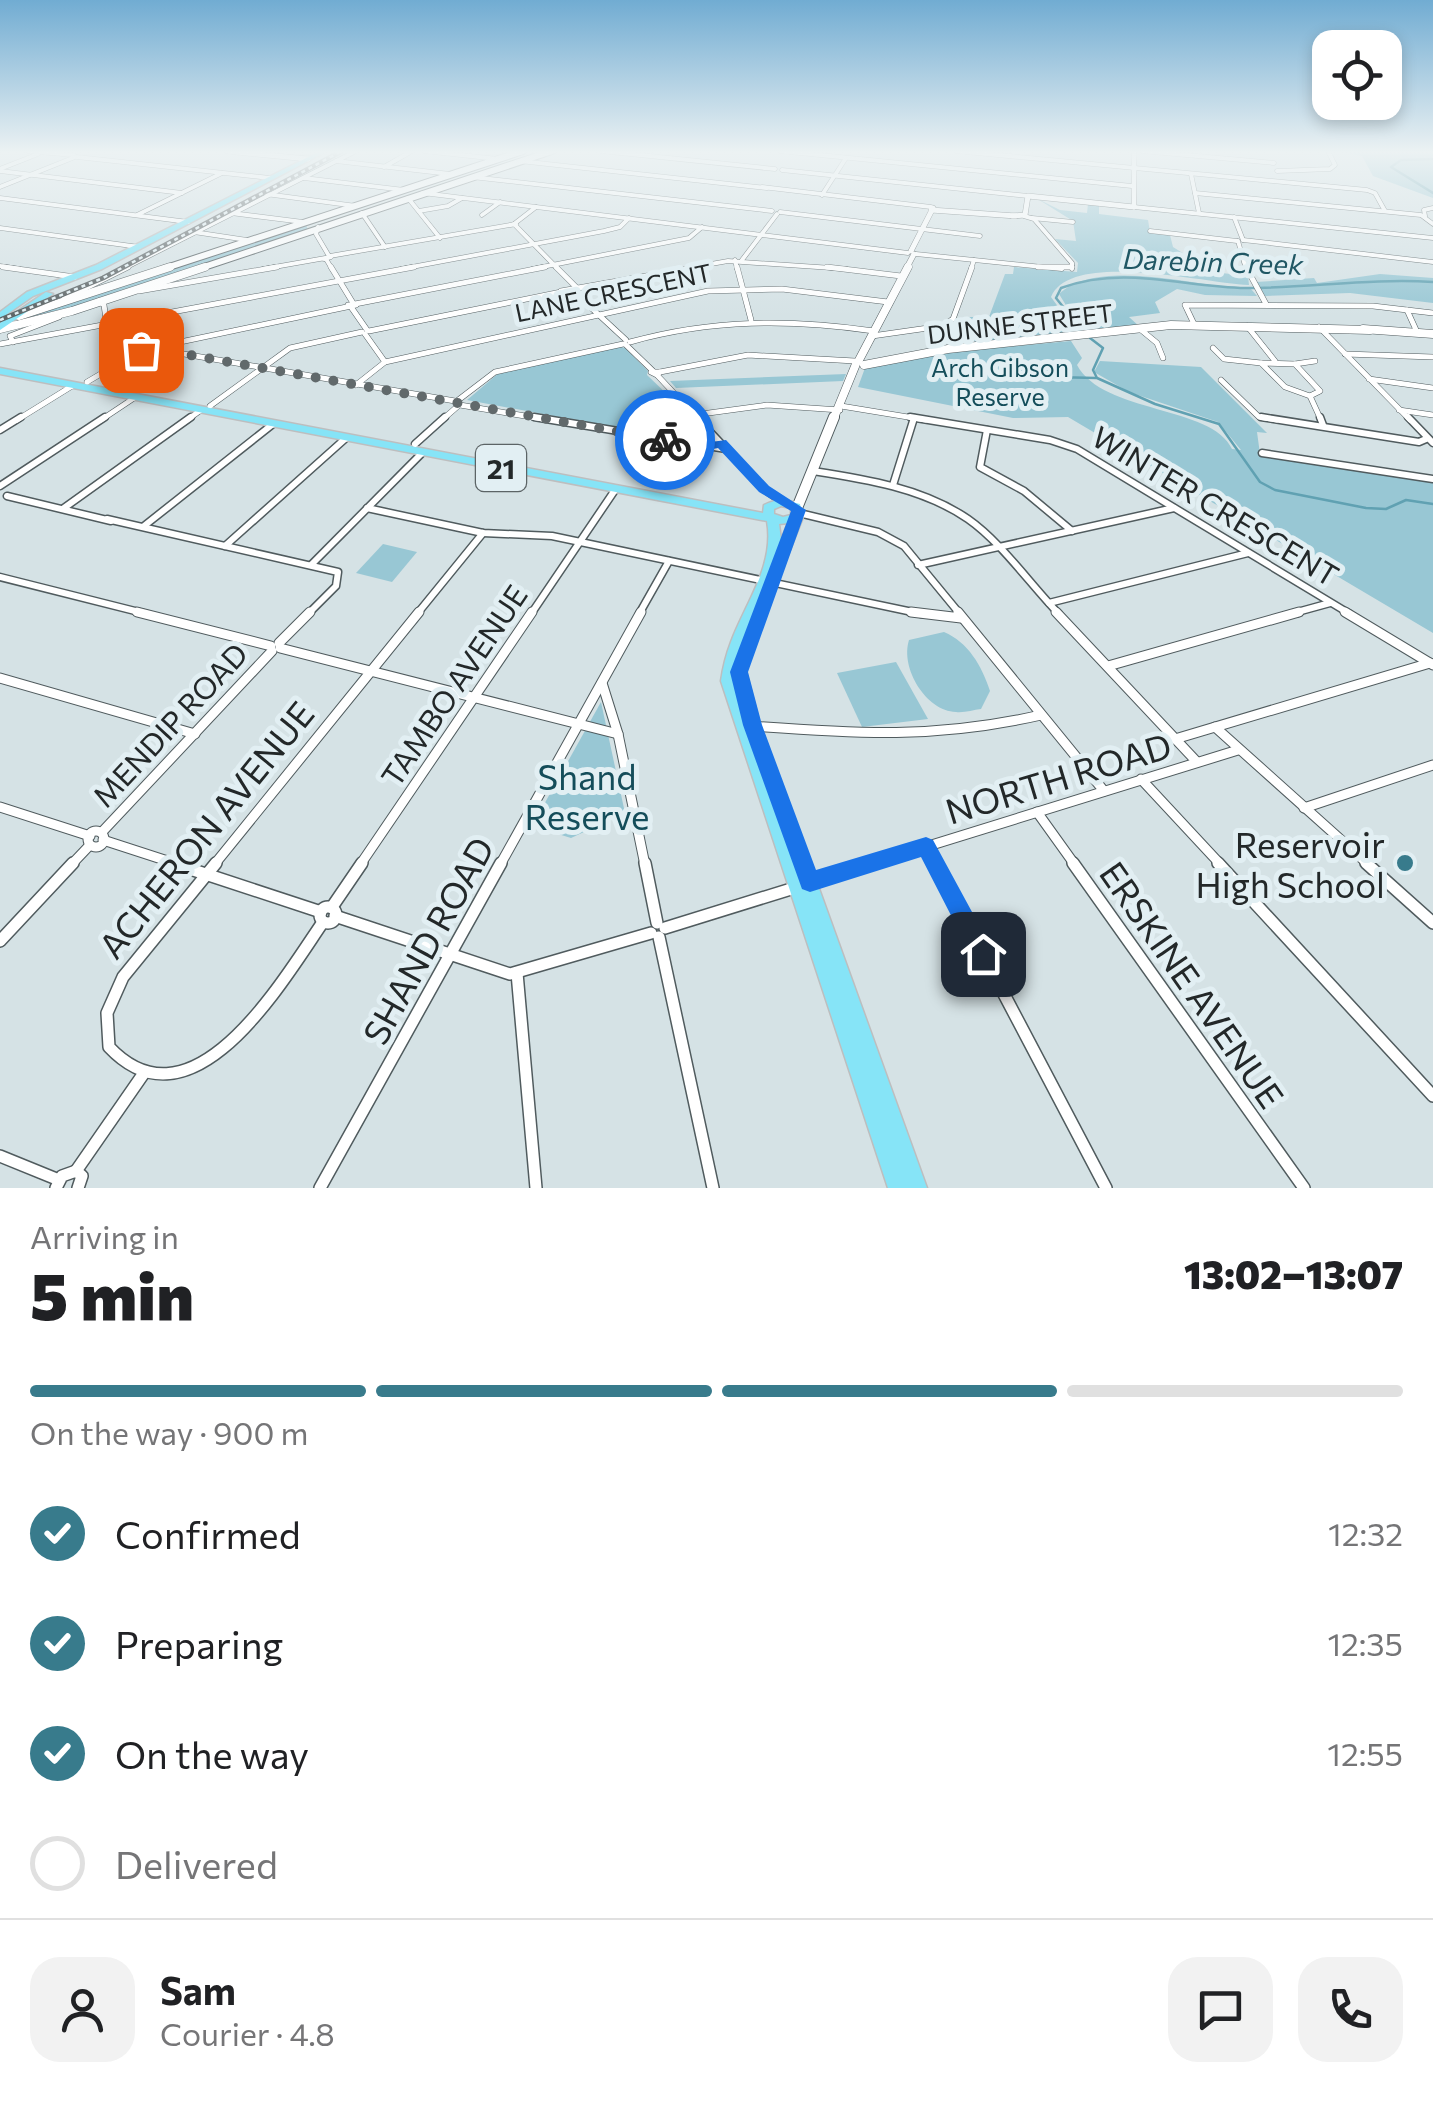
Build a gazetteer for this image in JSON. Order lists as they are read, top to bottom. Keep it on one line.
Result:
{"streets":{"main road":["DUNNE STREET","21"],"street":["LANE CRESCENT","WINTER CRESCENT","TAMBO AVENUE","MENDIP ROAD","NORTH ROAD","ACHERON AVENUE","SHAND ROAD","ERSKINE AVENUE"]},"crossings":[["21","TAMBO AVENUE"],["TAMBO AVENUE","ACHERON AVENUE"],["NORTH ROAD","ERSKINE AVENUE"]],"water":["Darebin Creek"],"parks":["Arch Gibson Reserve","Shand Reserve"],"places":["Reservoir High School"],"page":{"heading":["5 min","Arriving in","13:02–13:07"],"panel":["Sam","Courier · 4.8"],"bar":"On the way · 900 m","list":[["Confirmed","12:32"],["Preparing","12:35"],["On the way","12:55"],"Delivered"]}}
